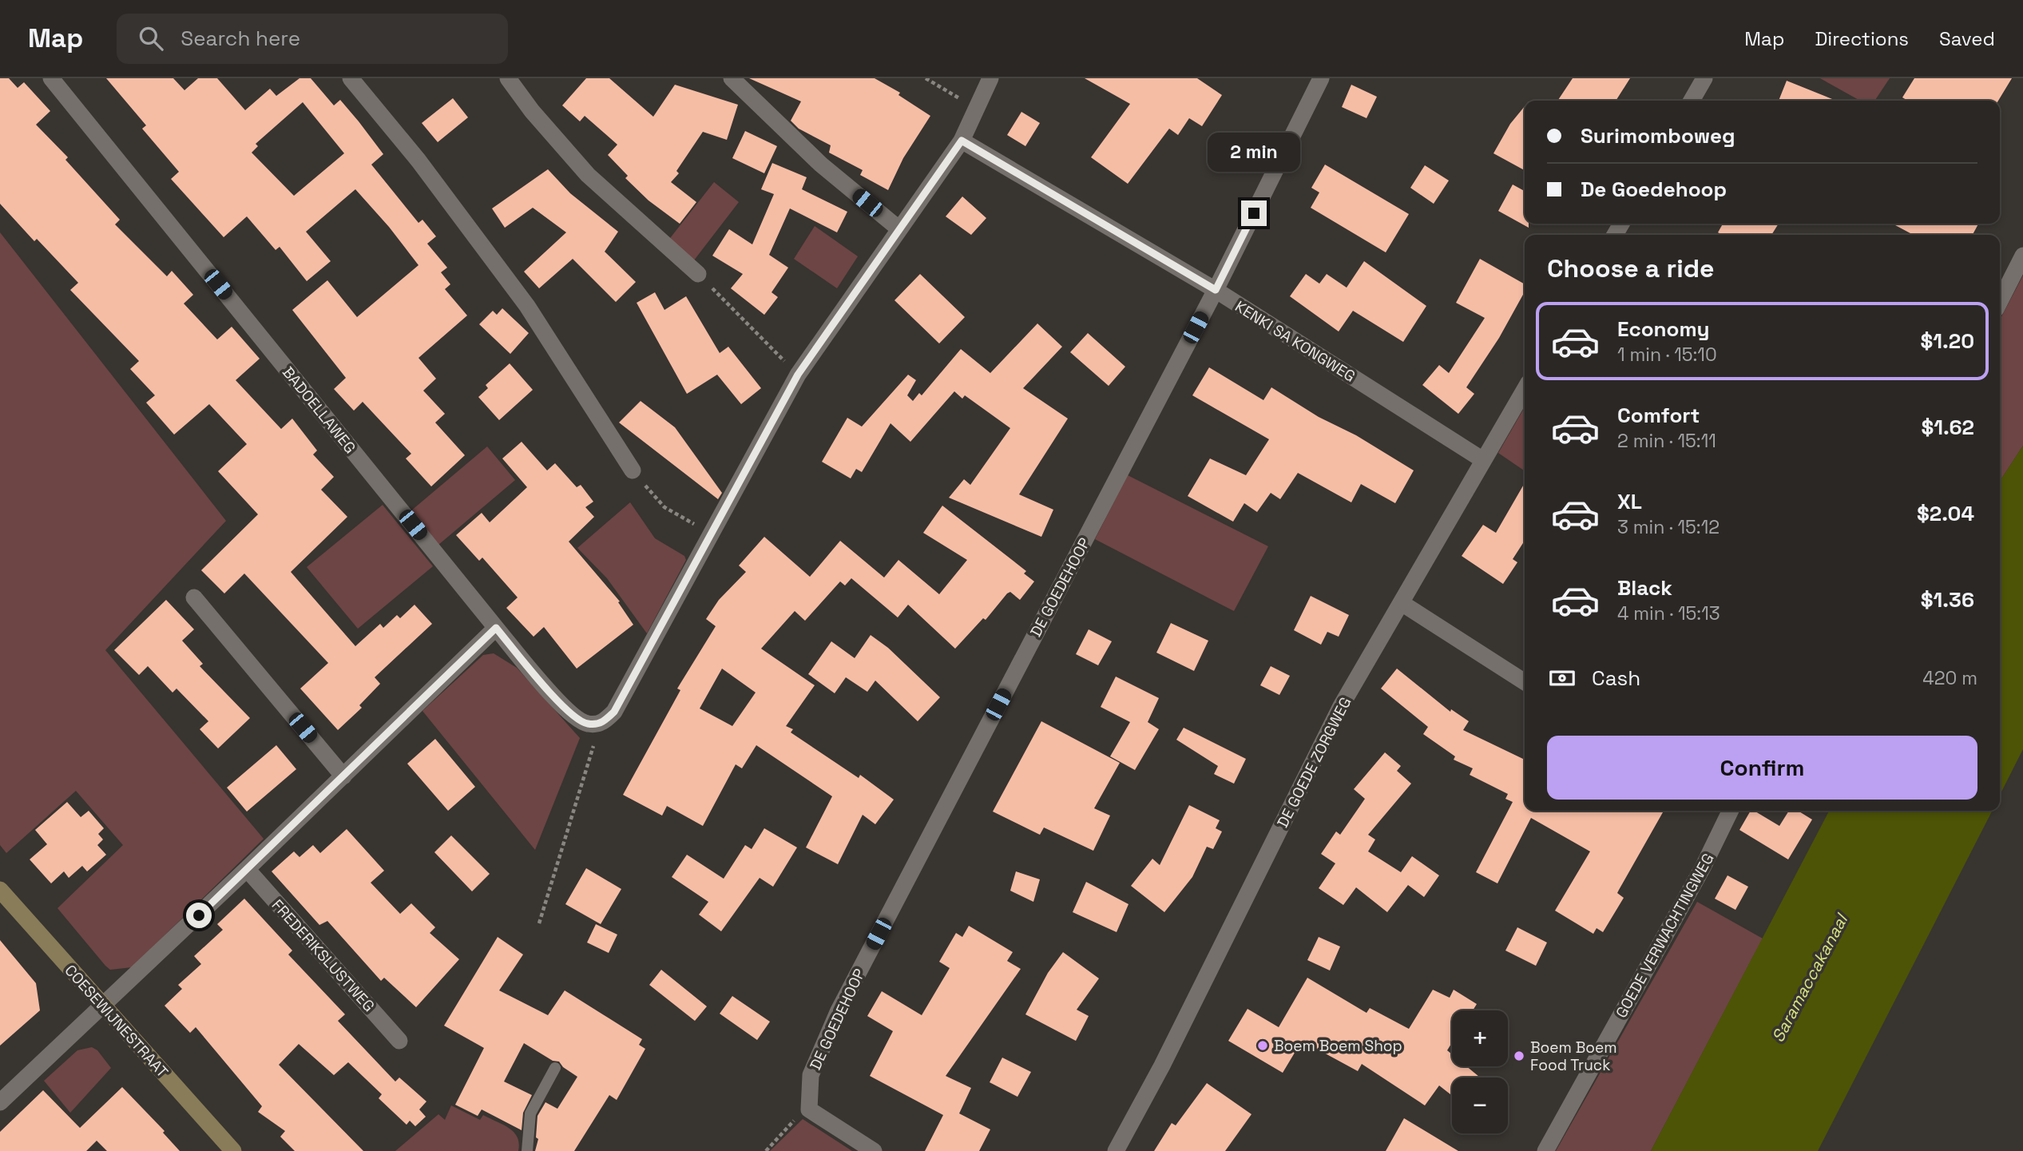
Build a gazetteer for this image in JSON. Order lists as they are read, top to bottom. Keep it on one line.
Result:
{"streets":{"main road":["COESEWIJNESTRAAT"],"street":["KENKI SA KONGWEG","BADOELLAWEG","DE GOEDEHOOP","DE GOEDE ZORGWEG","GOEDE VERWACHTINGWEG","FREDERIKSLUSTWEG"]},"crossings":[["KENKI SA KONGWEG","DE GOEDEHOOP"],["KENKI SA KONGWEG","DE GOEDE ZORGWEG"]],"water":["Saramaccakanaal"],"places":["Boem Boem Shop","Boem Boem Food Truck"],"page":{"header":"Map","search":"Search here","nav":["Map","Directions","Saved"],"banner":["Surimomboweg","De Goedehoop"],"bubble":"2 min","heading":"Choose a ride","list":[{"name":"Economy","note":"1 min · 15:10","value":"$1.20"},{"name":"Comfort","note":"2 min · 15:11","value":"$1.62"},{"name":"XL","note":"3 min · 15:12","value":"$2.04"},{"name":"Black","note":"4 min · 15:13","value":"$1.36"}],"pay":["Cash","420 m"],"buttons":"Confirm","map_buttons":["+","−"]}}
